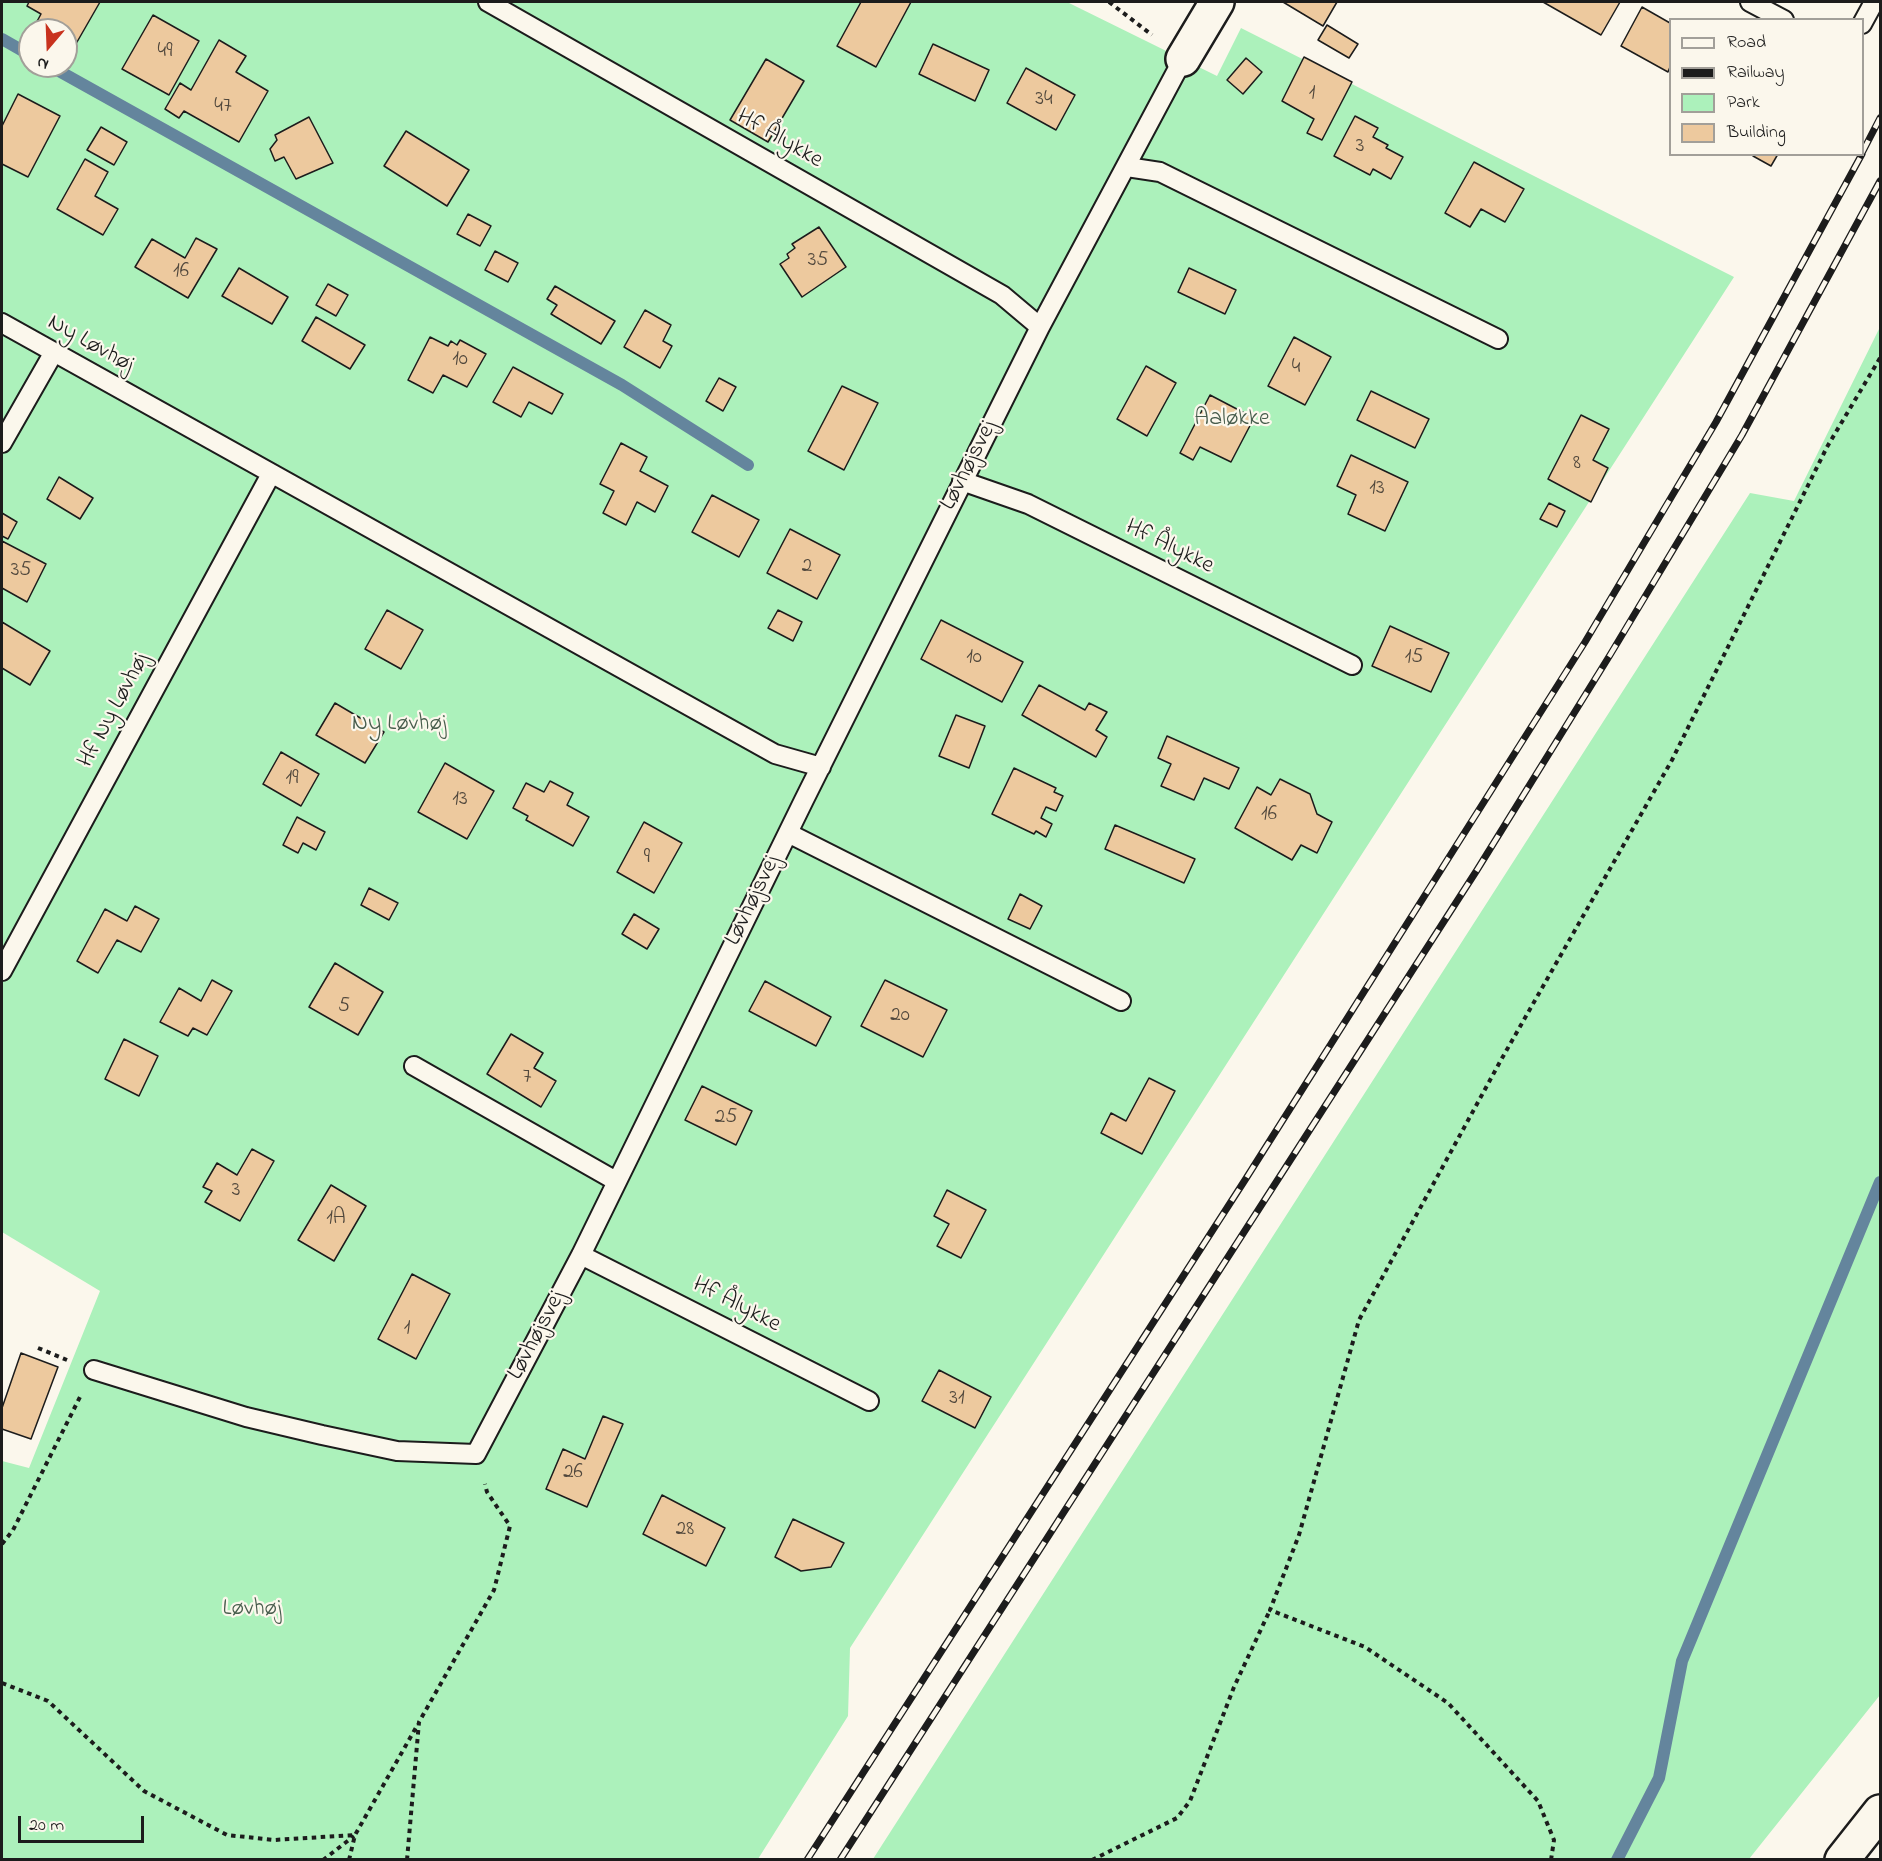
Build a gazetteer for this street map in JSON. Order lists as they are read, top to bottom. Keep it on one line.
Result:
{"streets":{"street":["Løvhøjsvej"],"lane":["Hf Ålykke","Ny Løvhøj","Hf Ny Løvhøj"]},"crossings":[["Hf Ålykke","Løvhøjsvej"],["Ny Løvhøj","Løvhøjsvej"],["Ny Løvhøj","Hf Ny Løvhøj"]],"parks":["Aaløkke","Ny Løvhøj","Løvhøj"],"house_numbers":["49","1","34","47","3","35","16","10","4","8","13","2","35","10","15","19","13","16","9","5","20","7","25","3","1A","1","31","26","28"],"legend":["Road","Railway","Park","Building"],"scale_bar":"20 m","north":"bottom"}
